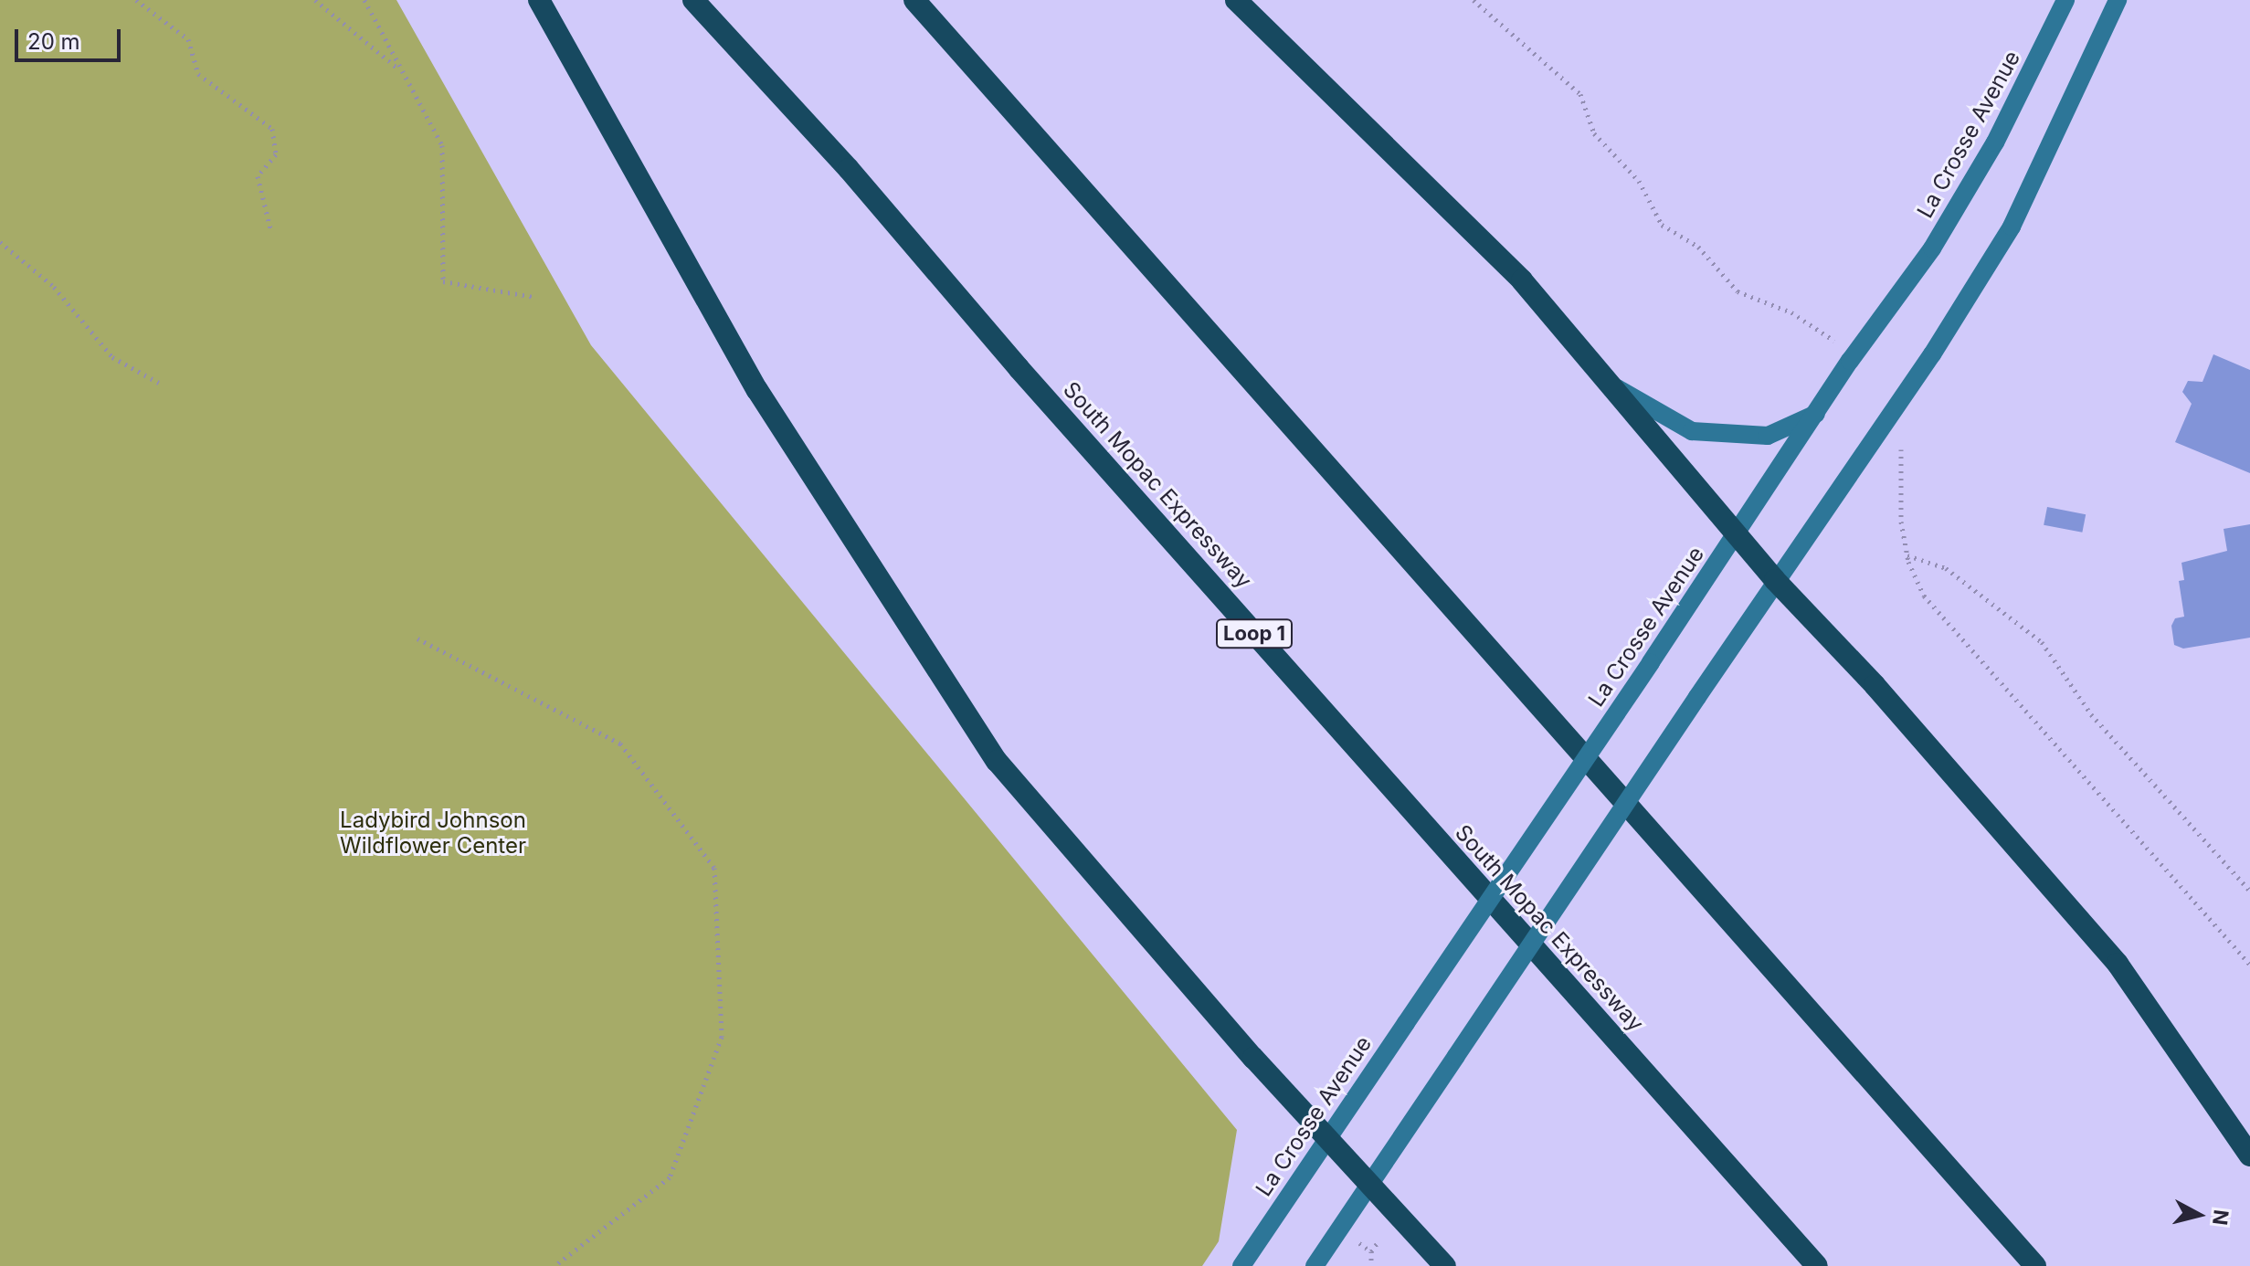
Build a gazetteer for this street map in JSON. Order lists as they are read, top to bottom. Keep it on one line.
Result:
{"streets":{"highway":["South Mopac Expressway","Loop 1"],"street":["La Crosse Avenue"]},"parks":["Ladybird Johnson Wildflower Center"],"scale_bar":"20 m","north":"right"}
